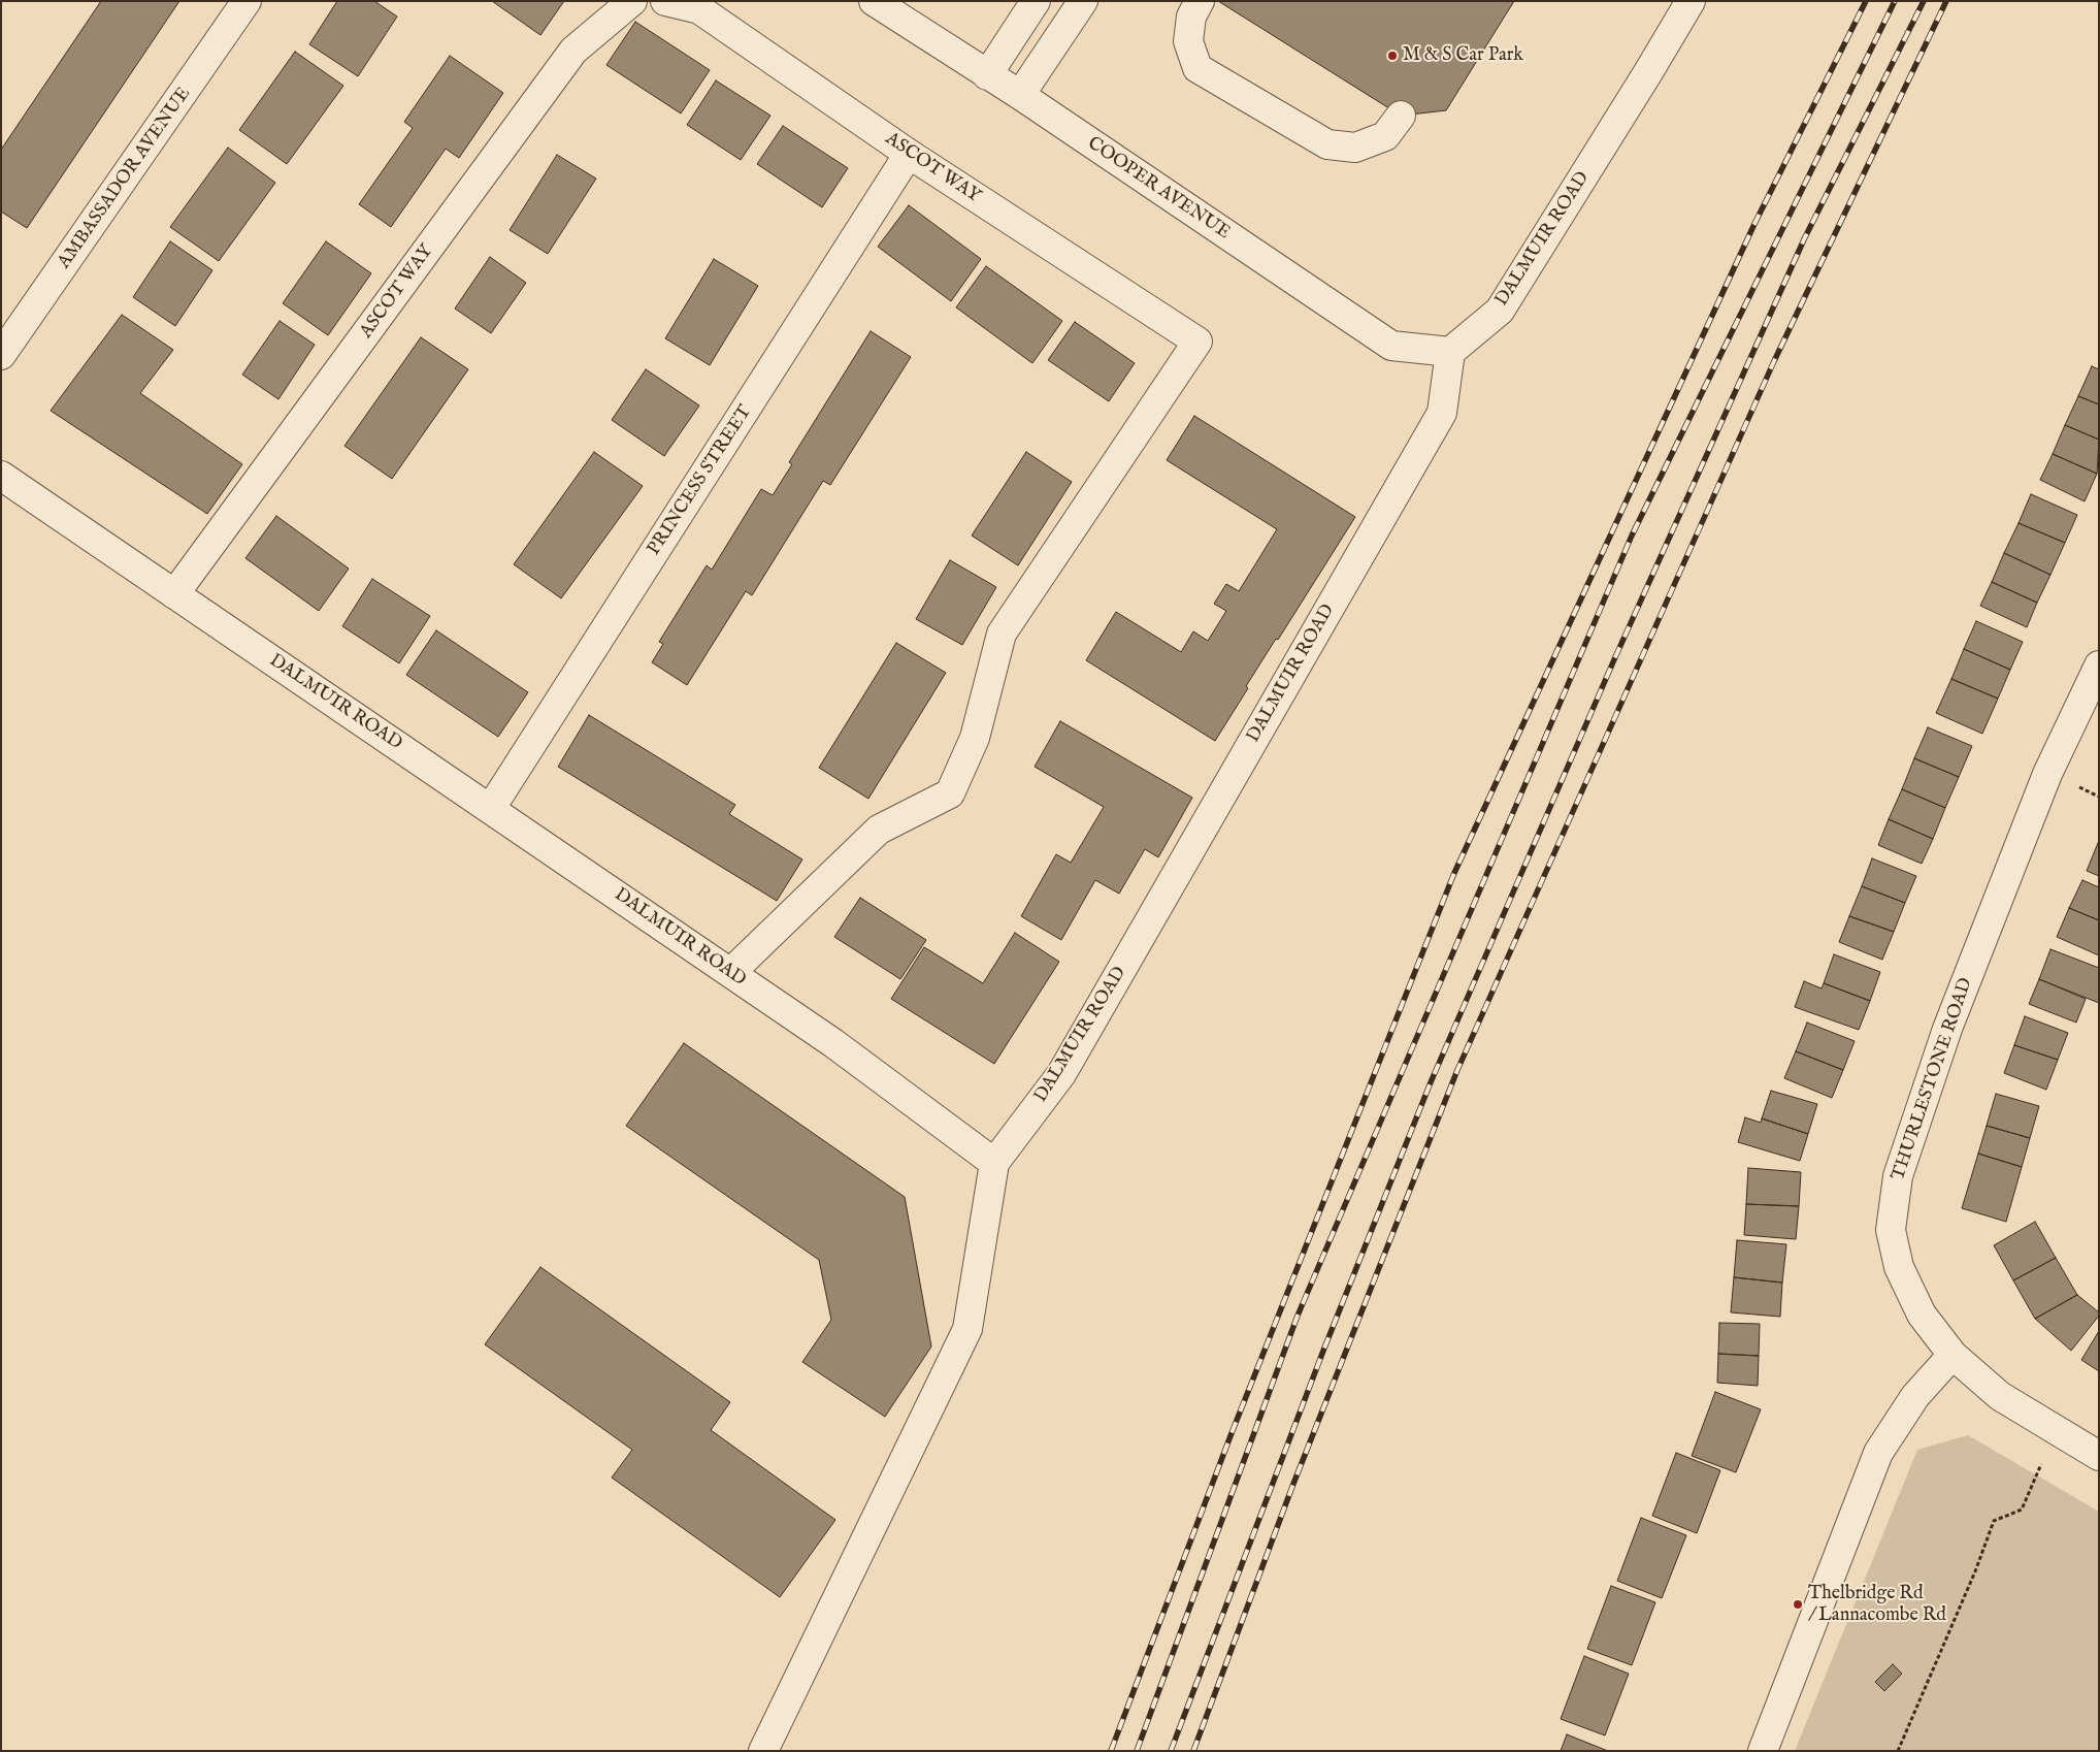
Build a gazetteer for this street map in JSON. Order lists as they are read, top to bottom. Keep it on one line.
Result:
{"streets":{"street":["ASCOT WAY","AMBASSADOR AVENUE","COOPER AVENUE","DALMUIR ROAD","PRINCESS STREET","THURLESTONE ROAD"]},"crossings":[["ASCOT WAY","DALMUIR ROAD"],["ASCOT WAY","PRINCESS STREET"],["COOPER AVENUE","DALMUIR ROAD"],["DALMUIR ROAD","PRINCESS STREET"]],"places":["M & S Car Park","Thelbridge Rd / Lannacombe Rd"]}
